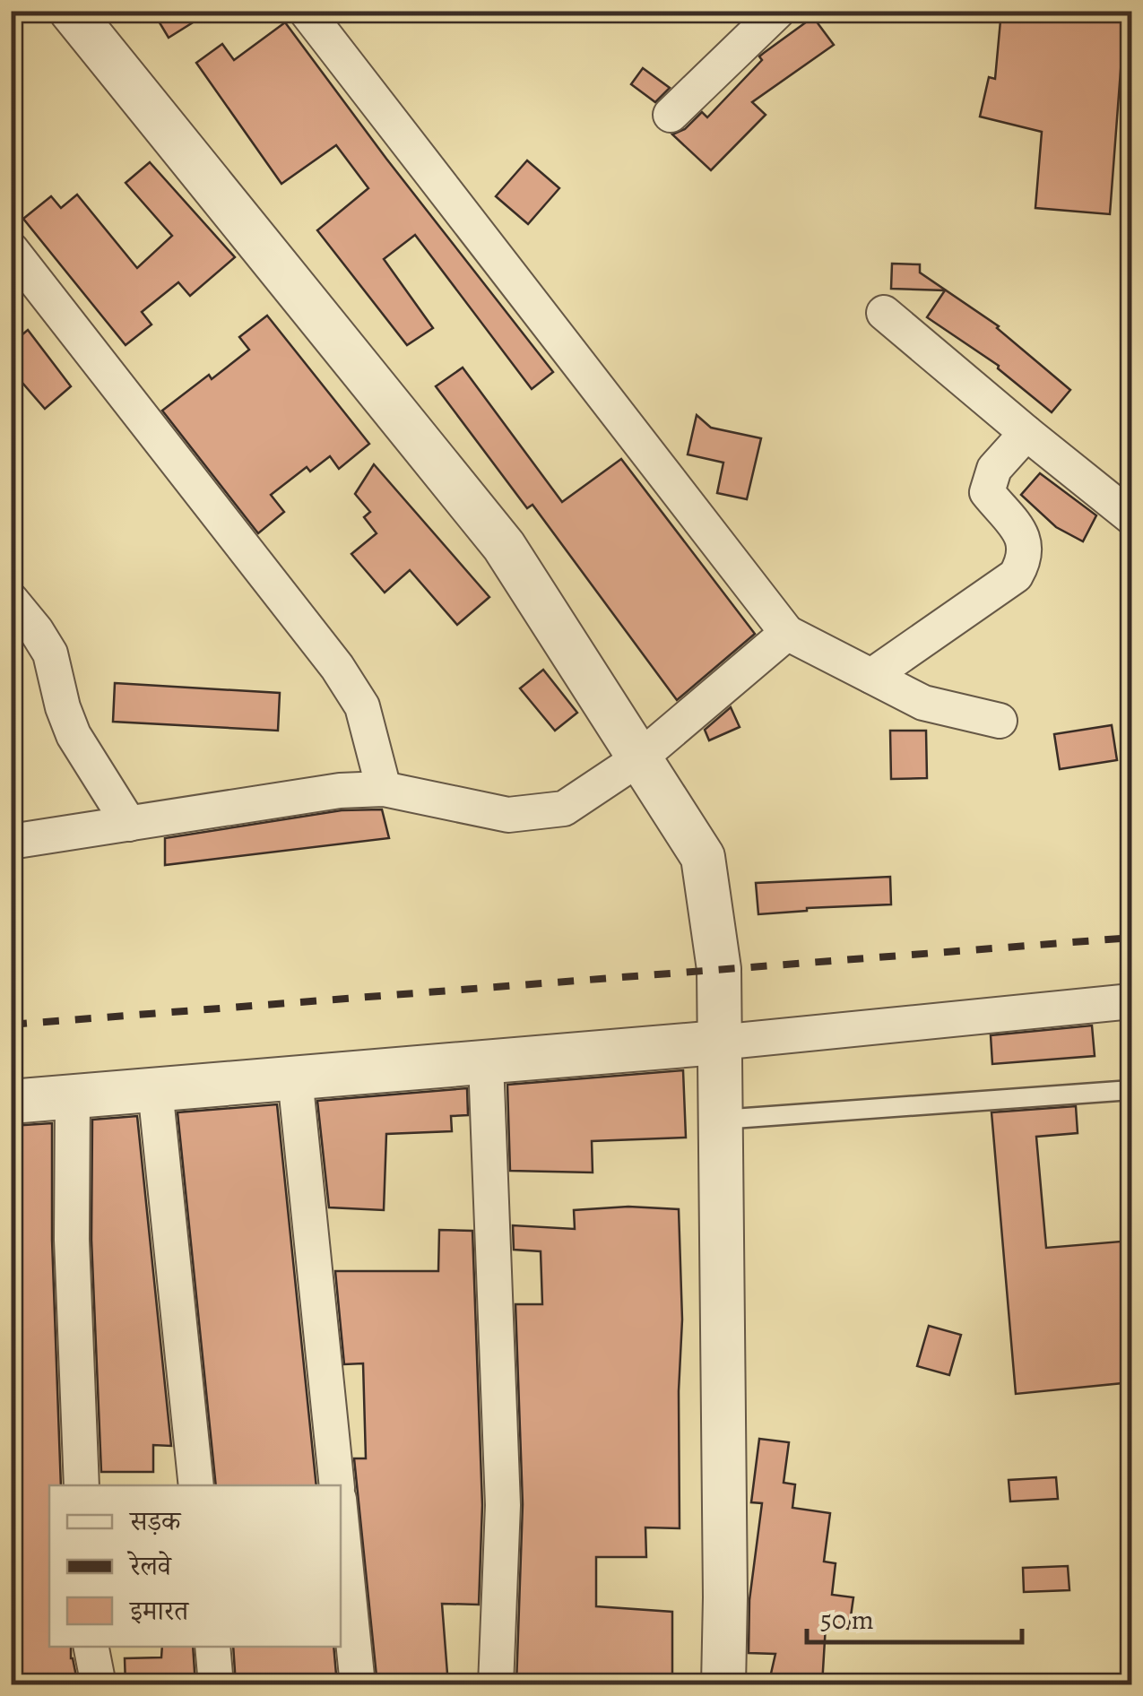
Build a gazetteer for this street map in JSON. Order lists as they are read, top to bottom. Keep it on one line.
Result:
{"legend":["सड़क","रेलवे","इमारत"],"scale_bar":"50 m"}
